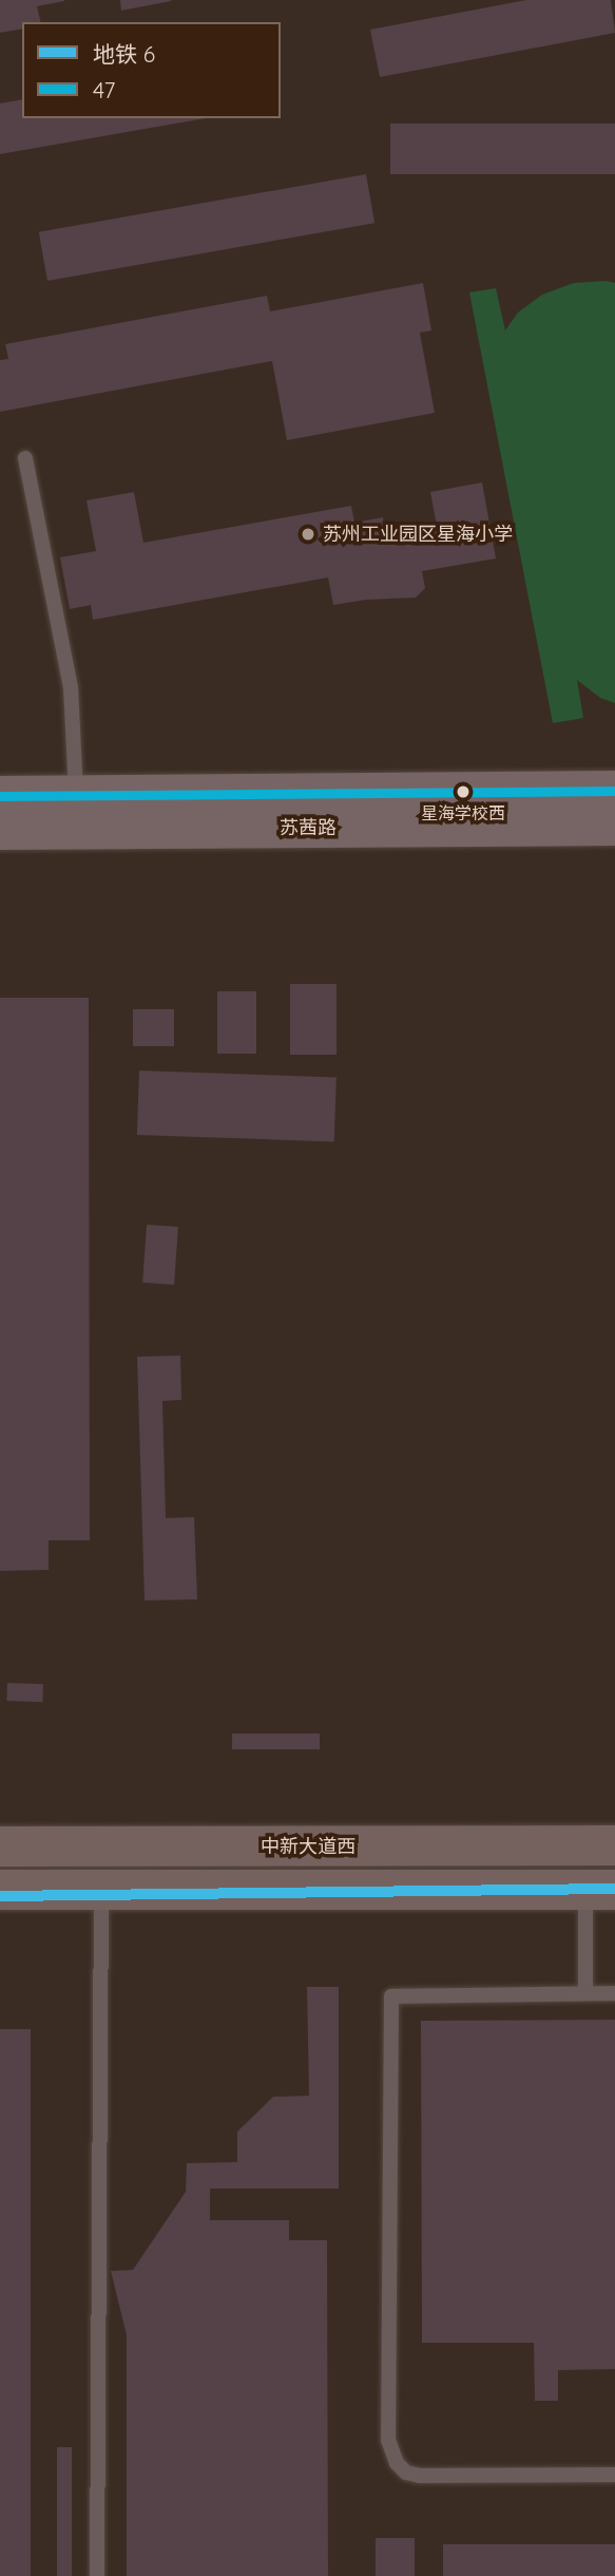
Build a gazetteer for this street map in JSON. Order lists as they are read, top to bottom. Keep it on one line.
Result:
{"streets":{"main road":["苏茜路","中新大道西"]},"places":["苏州工业园区星海小学","星海学校西"],"lines":["transit line 47","metro line 6"],"legend":["地铁 6","47"]}
